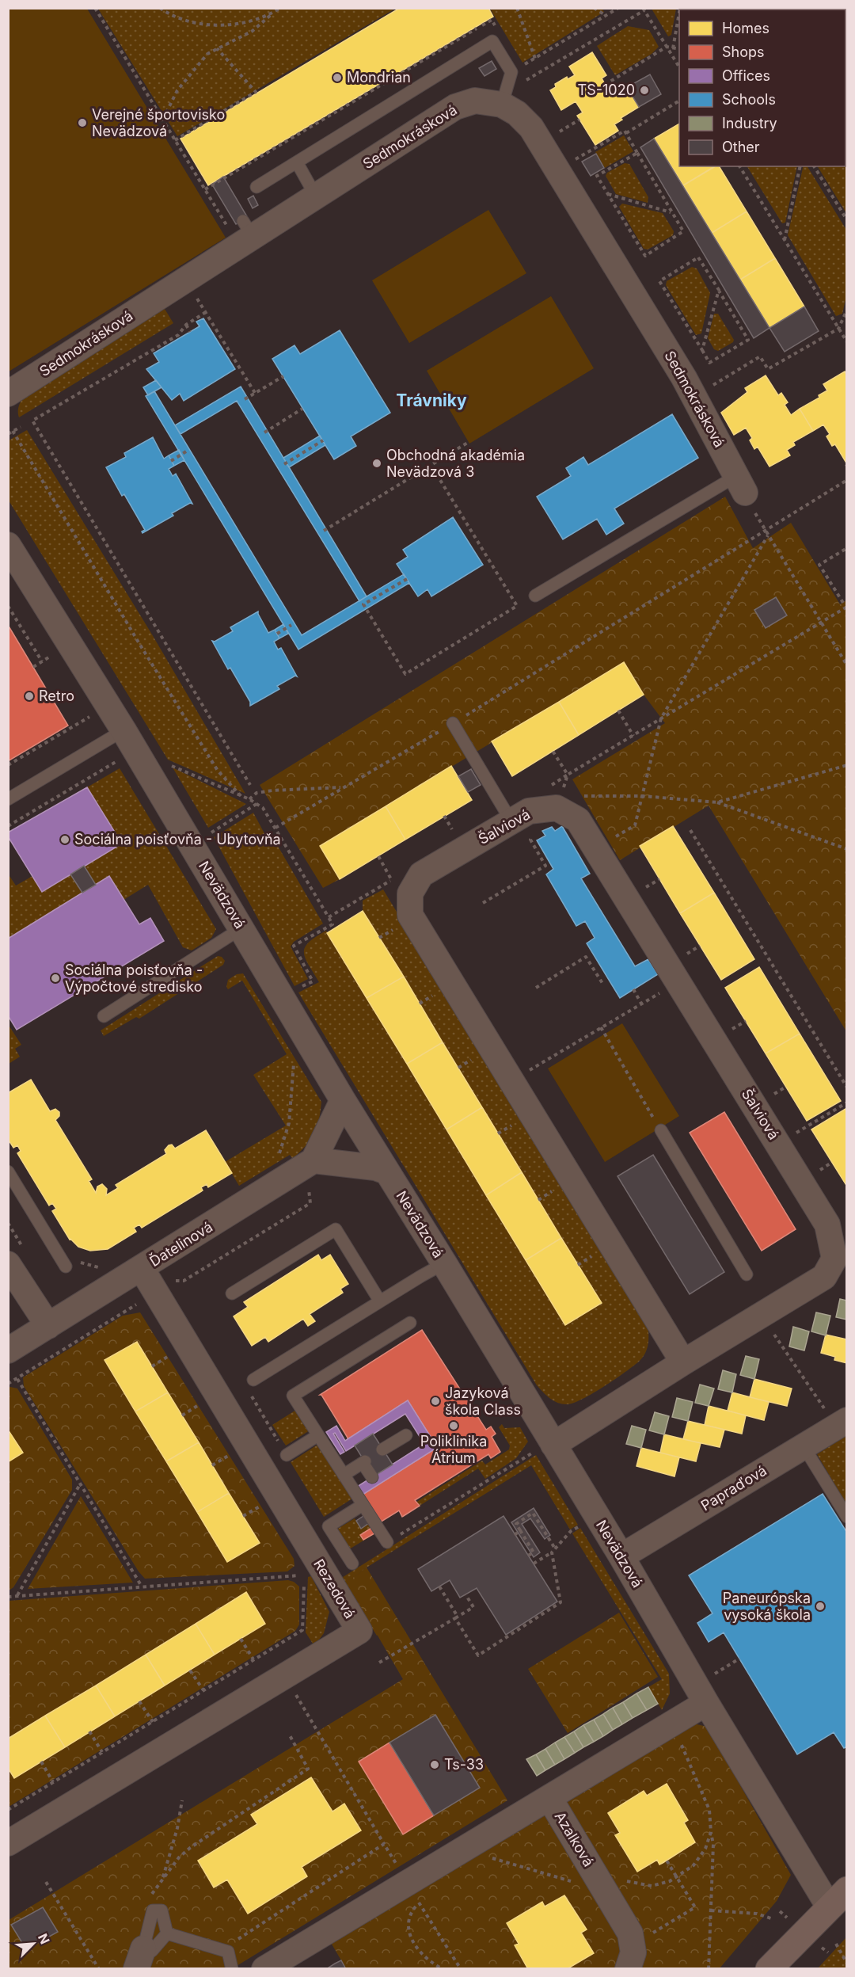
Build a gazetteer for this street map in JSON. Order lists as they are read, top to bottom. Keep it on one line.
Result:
{"streets":{"street":["Sedmokrásková","Šalviová","Nevädzová","Ďatelinová","Papraďová","Rezedová","Azalková"]},"crossings":[["Šalviová","Nevädzová"],["Nevädzová","Papraďová"],["Nevädzová","Azalková"],["Ďatelinová","Rezedová"]],"districts":["Trávniky"],"places":["Mondrian","TS-1020","Verejné športovisko Nevädzová","Obchodná akadémia Nevädzová 3","Retro","Sociálna poisťovňa - Ubytovňa","Sociálna poisťovňa - Výpočtové stredisko","Jazyková škola Class","Poliklinika Átrium","Paneurópska vysoká škola","Ts-33"],"legend":["Homes","Shops","Offices","Schools","Industry","Other"],"north":"top right"}
